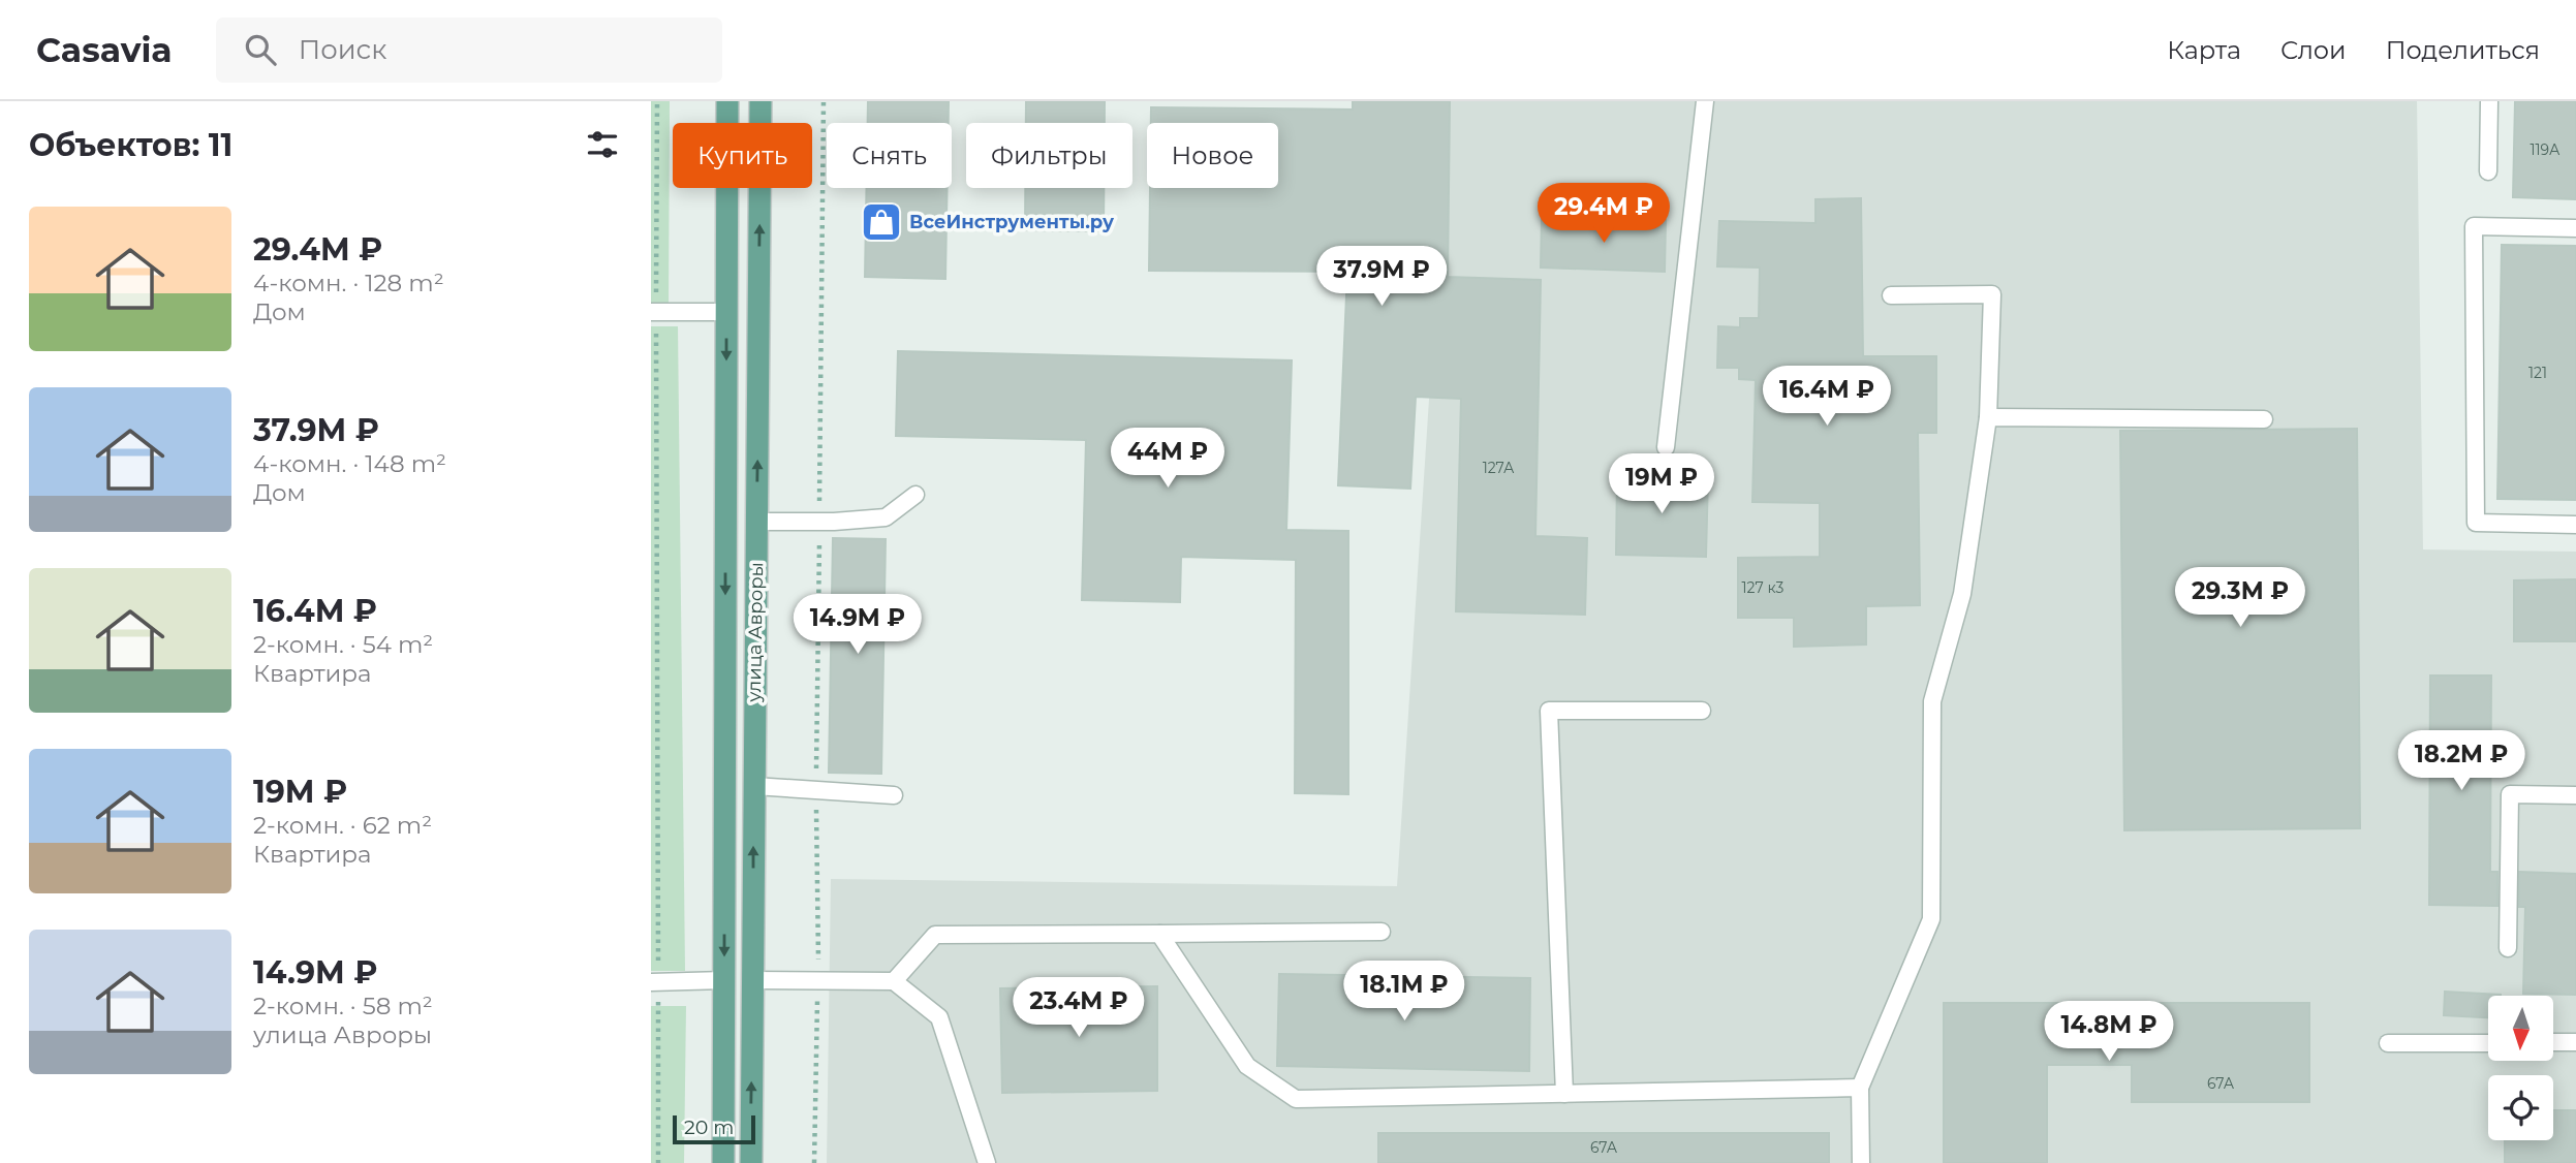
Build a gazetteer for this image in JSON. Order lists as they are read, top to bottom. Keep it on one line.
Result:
{"streets":{"main road":["улица Авроры"]},"places":{"shop":["ВсеИнструменты.ру"]},"house_numbers":["119А","121","127А","127 к3","67А","67А"],"scale_bar":"20 m","north":"bottom","page":{"header":"Casavia","search":"Поиск","nav":["Карта","Слои","Поделиться"],"heading":"Объектов: 11","chip":["Купить","Снять","Фильтры","Новое"],"price":["29.4M ₽","37.9M ₽","16.4M ₽","44M ₽","19M ₽","29.3M ₽","14.9M ₽","18.2M ₽","18.1M ₽","23.4M ₽","14.8M ₽"],"list":[{"name":"29.4M ₽","note":"4-комн. · 128 m² · Дом"},{"name":"37.9M ₽","note":"4-комн. · 148 m² · Дом"},{"name":"16.4M ₽","note":"2-комн. · 54 m² · Квартира"},{"name":"19M ₽","note":"2-комн. · 62 m² · Квартира"},{"name":"14.9M ₽","note":"2-комн. · 58 m² · улица Авроры"}],"scale":"20 m"}}
